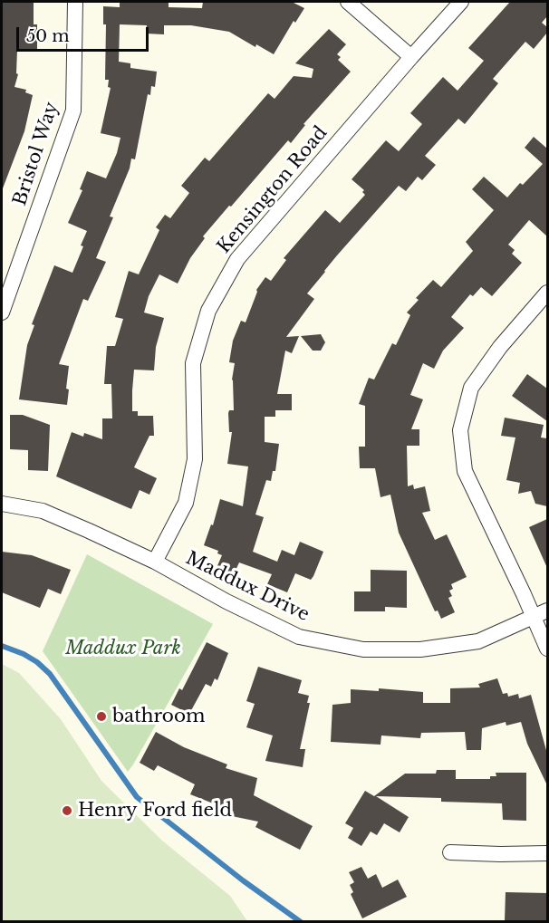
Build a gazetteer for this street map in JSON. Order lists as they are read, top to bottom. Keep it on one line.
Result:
{"streets":{"street":["Bristol Way","Kensington Road","Maddux Drive"]},"crossings":[["Kensington Road","Maddux Drive"]],"parks":["Maddux Park"],"places":["bathroom","Henry Ford field"],"scale_bar":"50 m"}
